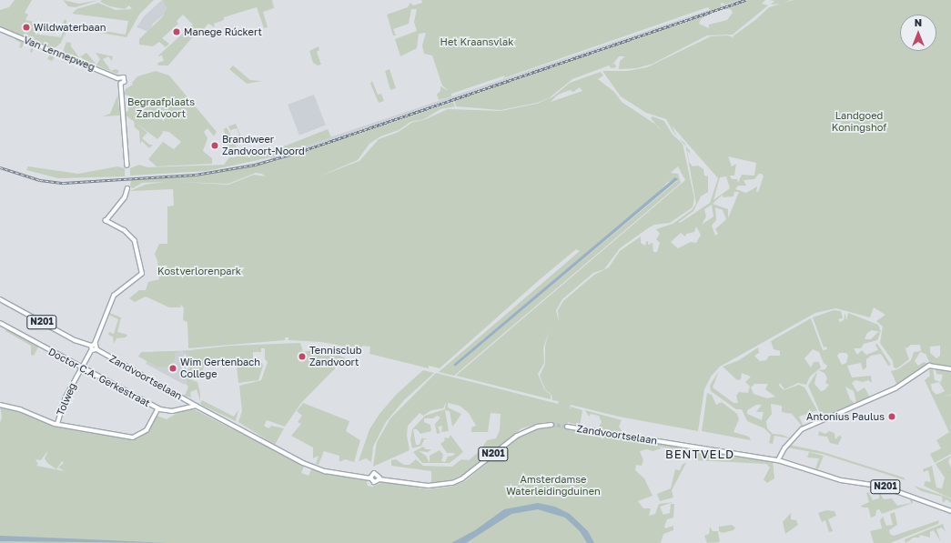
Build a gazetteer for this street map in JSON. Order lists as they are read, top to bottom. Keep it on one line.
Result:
{"streets":{"main road":["Van Lennepweg","N201","Doctor C.A. Gerkestraat","Zandvoortselaan","Tolweg"]},"crossings":[["N201","Doctor C.A. Gerkestraat"],["N201","Zandvoortselaan"],["N201","Tolweg"],["Doctor C.A. Gerkestraat","Zandvoortselaan"],["Doctor C.A. Gerkestraat","Tolweg"],["Zandvoortselaan","Tolweg"]],"districts":["BENTVELD"],"parks":["Het Kraansvlak","Begraafplaats Zandvoort","Landgoed Koningshof","Kostverlorenpark","Amsterdamse Waterleidingduinen"],"places":["Wildwaterbaan","Manege Rúckert","Brandweer Zandvoort-Noord","Tennisclub Zandvoort","Wim Gertenbach College","Antonius Paulus"],"north":"top"}
